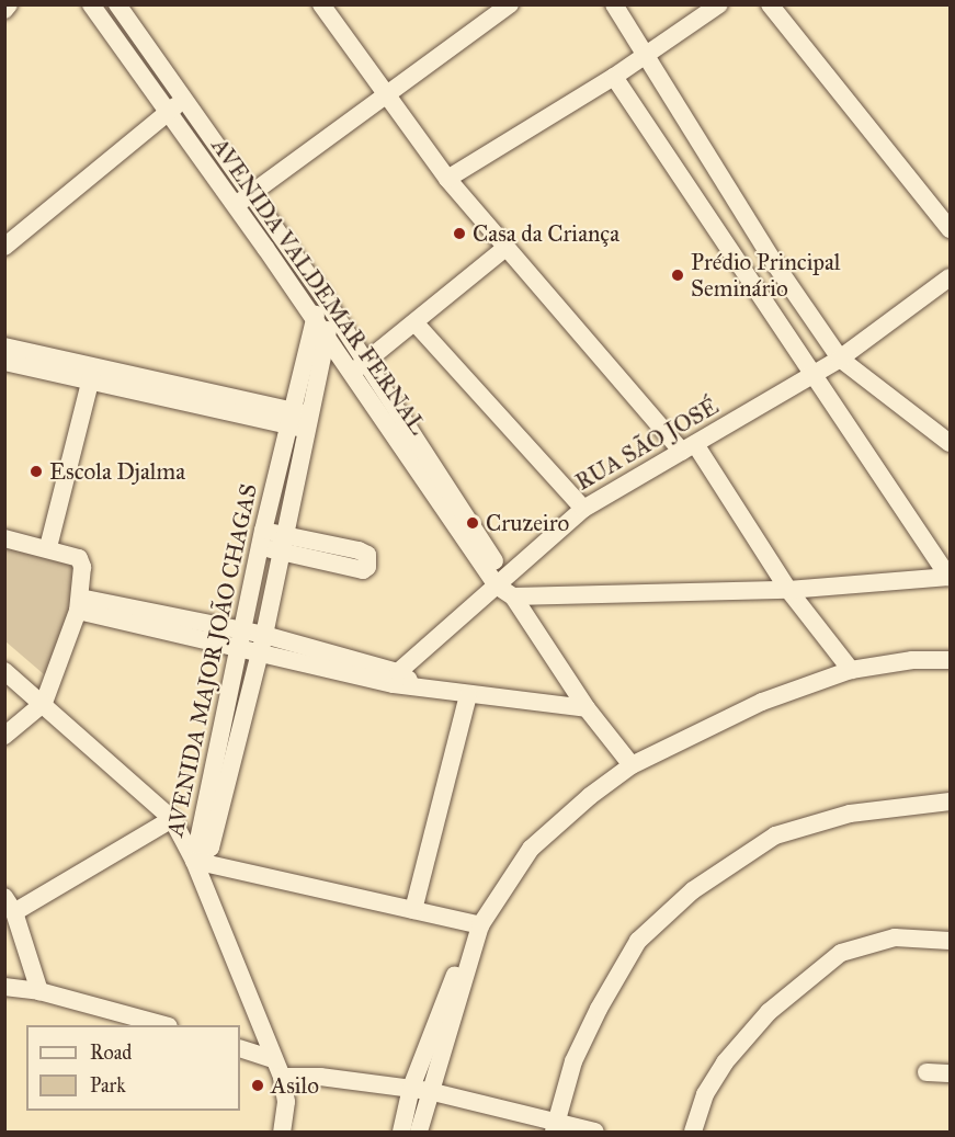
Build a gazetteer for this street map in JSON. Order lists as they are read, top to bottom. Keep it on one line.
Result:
{"streets":{"street":["AVENIDA VALDEMAR FERNAL","RUA SÃO JOSÉ","AVENIDA MAJOR JOÃO CHAGAS"]},"crossings":[["AVENIDA VALDEMAR FERNAL","RUA SÃO JOSÉ"],["AVENIDA VALDEMAR FERNAL","AVENIDA MAJOR JOÃO CHAGAS"]],"places":["Casa da Criança","Prédio Principal Seminário","Escola Djalma","Cruzeiro","Asilo"],"legend":["Road","Park"]}
